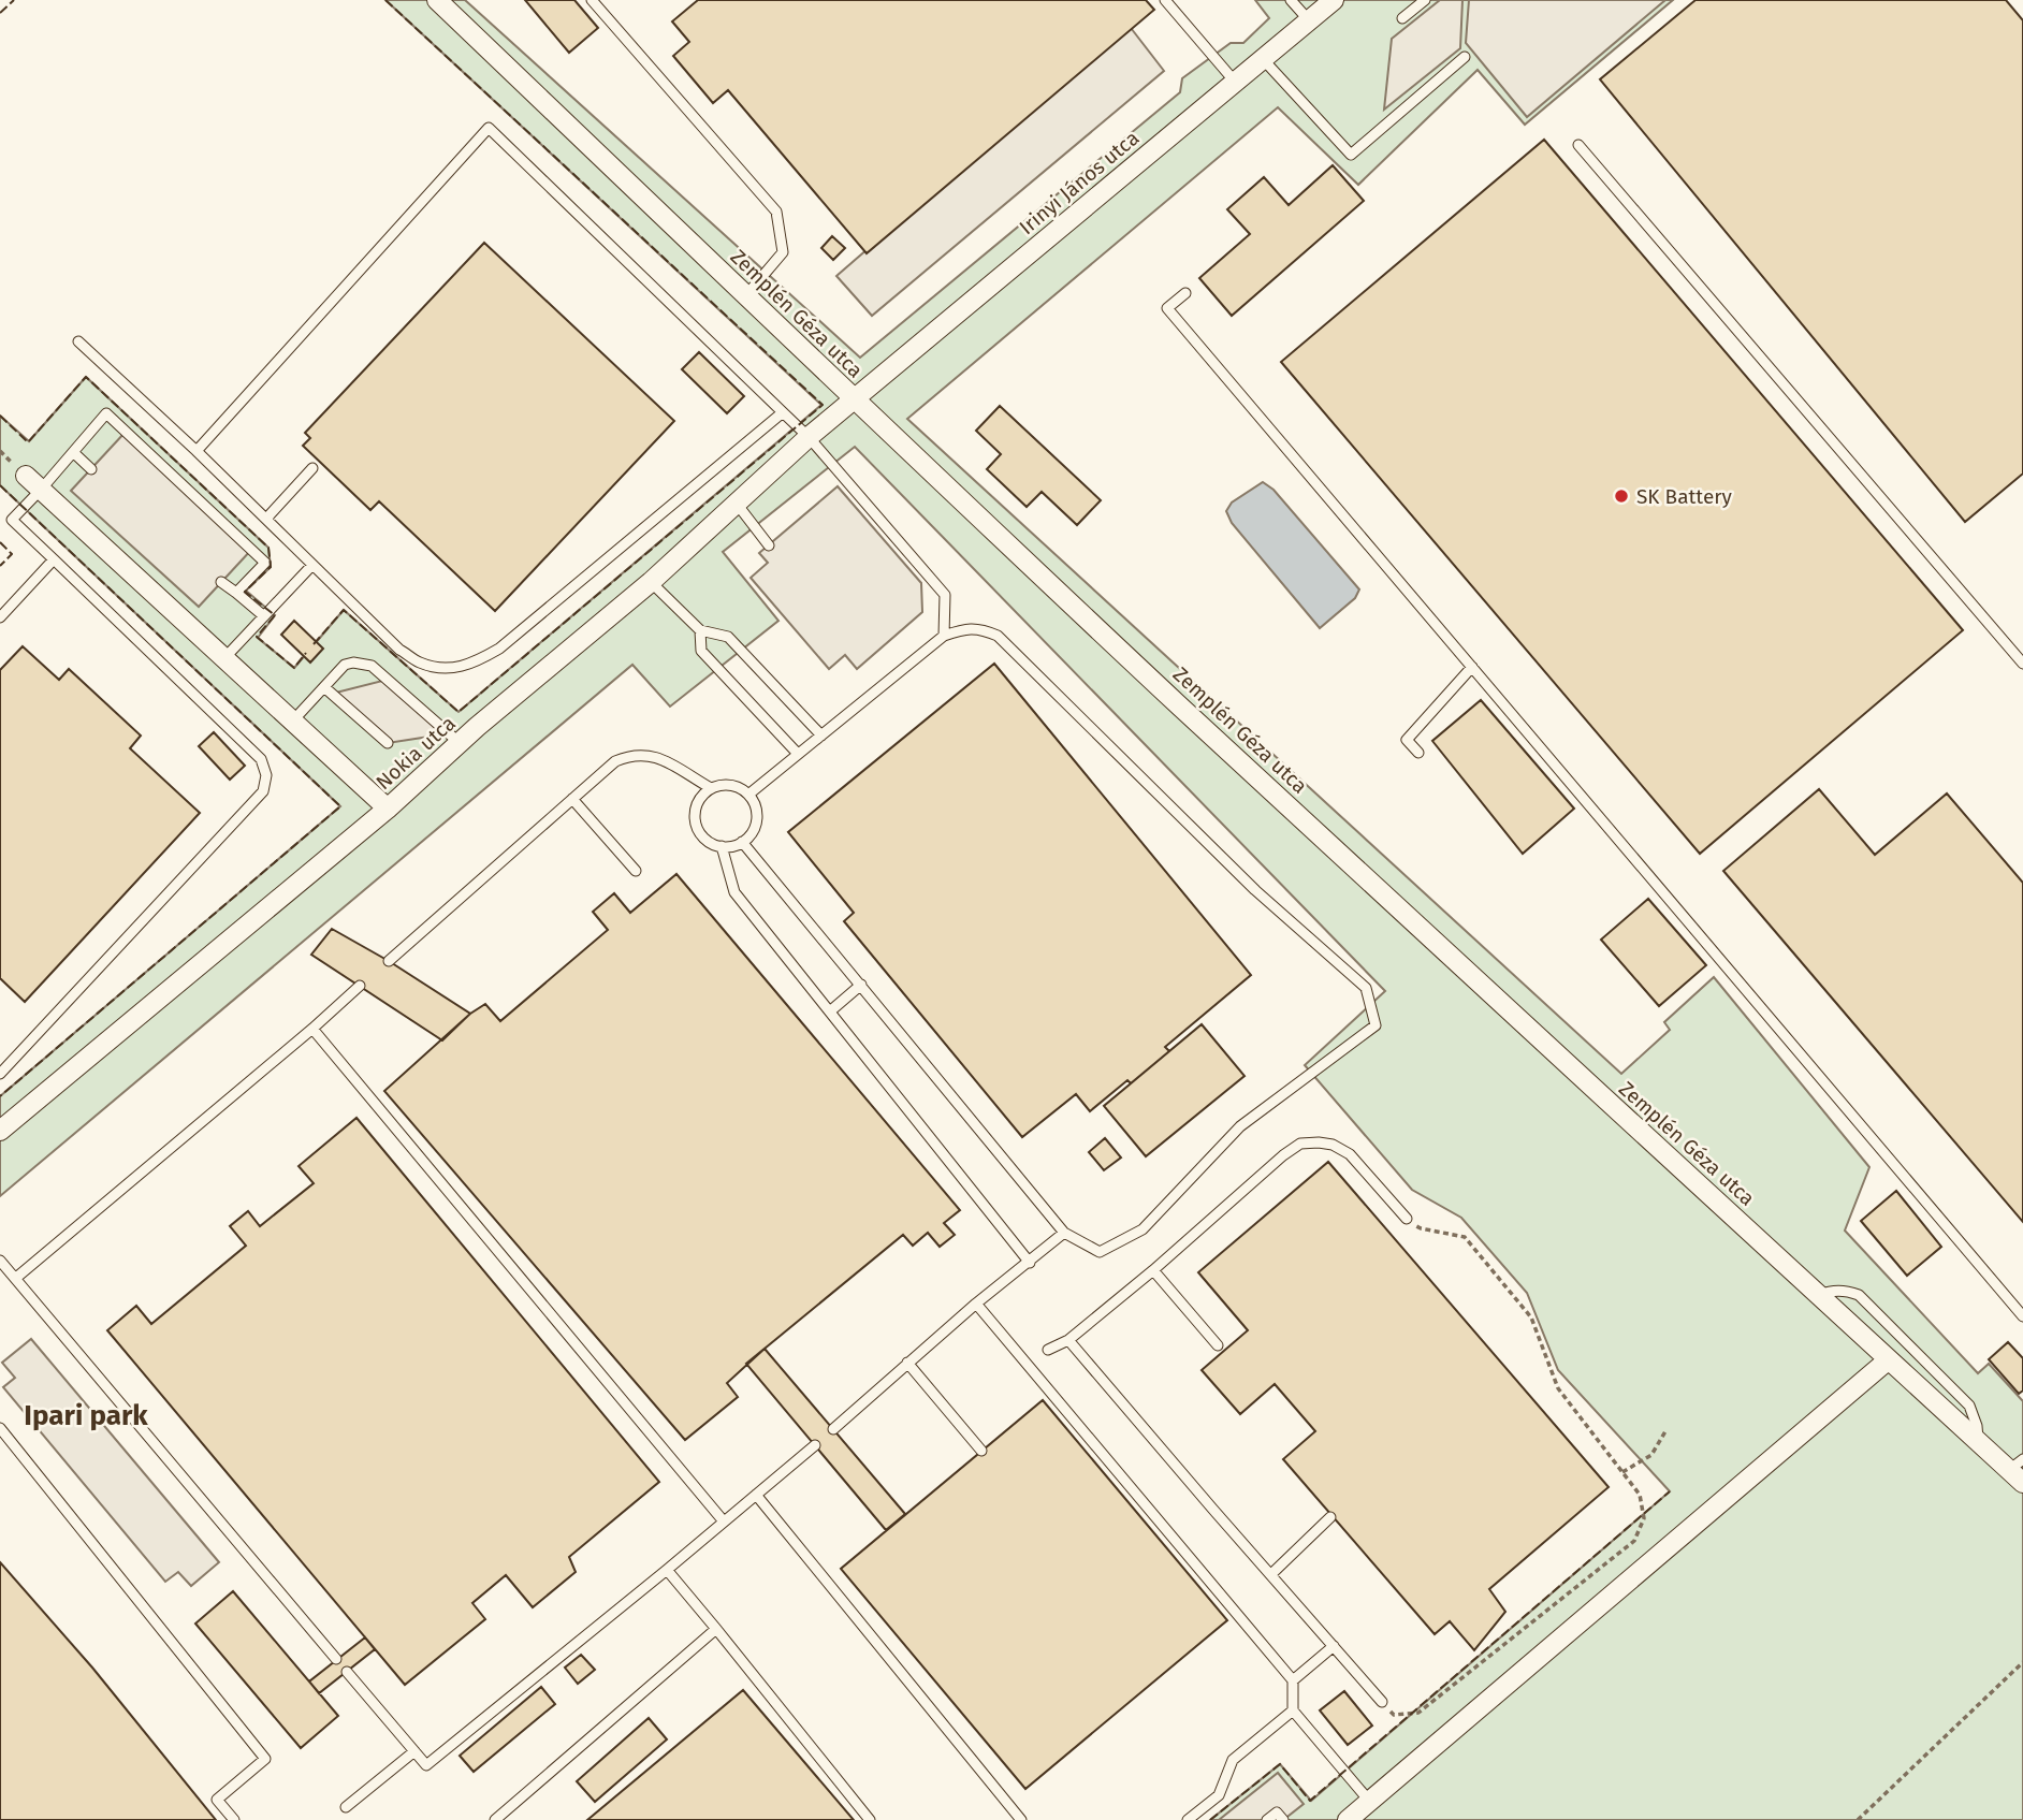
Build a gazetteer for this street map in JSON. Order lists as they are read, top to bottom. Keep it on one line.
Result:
{"streets":{"street":["Irinyi János utca","Zemplén Géza utca","Nokia utca"]},"crossings":[["Irinyi János utca","Zemplén Géza utca"],["Irinyi János utca","Nokia utca"],["Zemplén Géza utca","Nokia utca"]],"districts":["Ipari park"],"places":["SK Battery"]}
